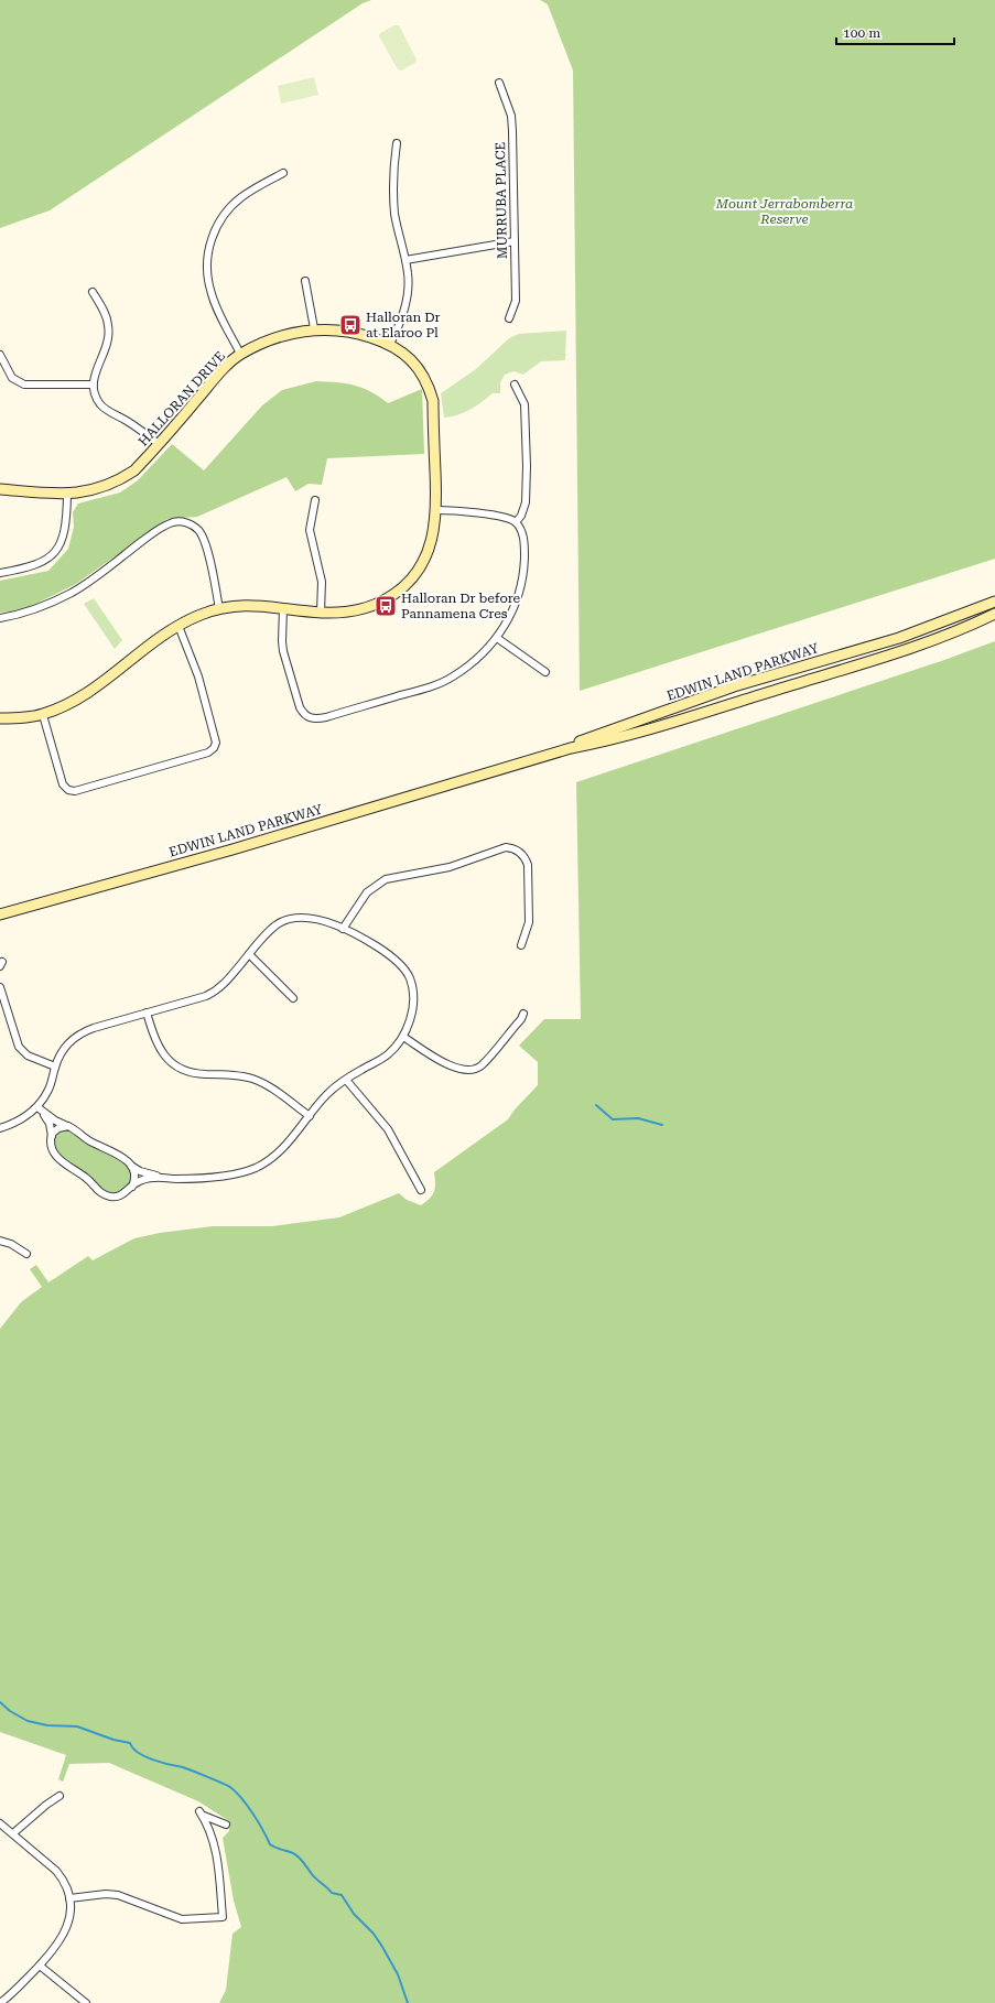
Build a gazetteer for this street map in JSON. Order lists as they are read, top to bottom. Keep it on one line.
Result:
{"streets":{"main road":["HALLORAN DRIVE","EDWIN LAND PARKWAY"],"street":["MURRUBA PLACE"]},"parks":["Mount Jerrabomberra Reserve"],"places":{"bus stop":["Halloran Dr at Elaroo Pl","Halloran Dr before Pannamena Cres"]},"scale_bar":"100 m"}
